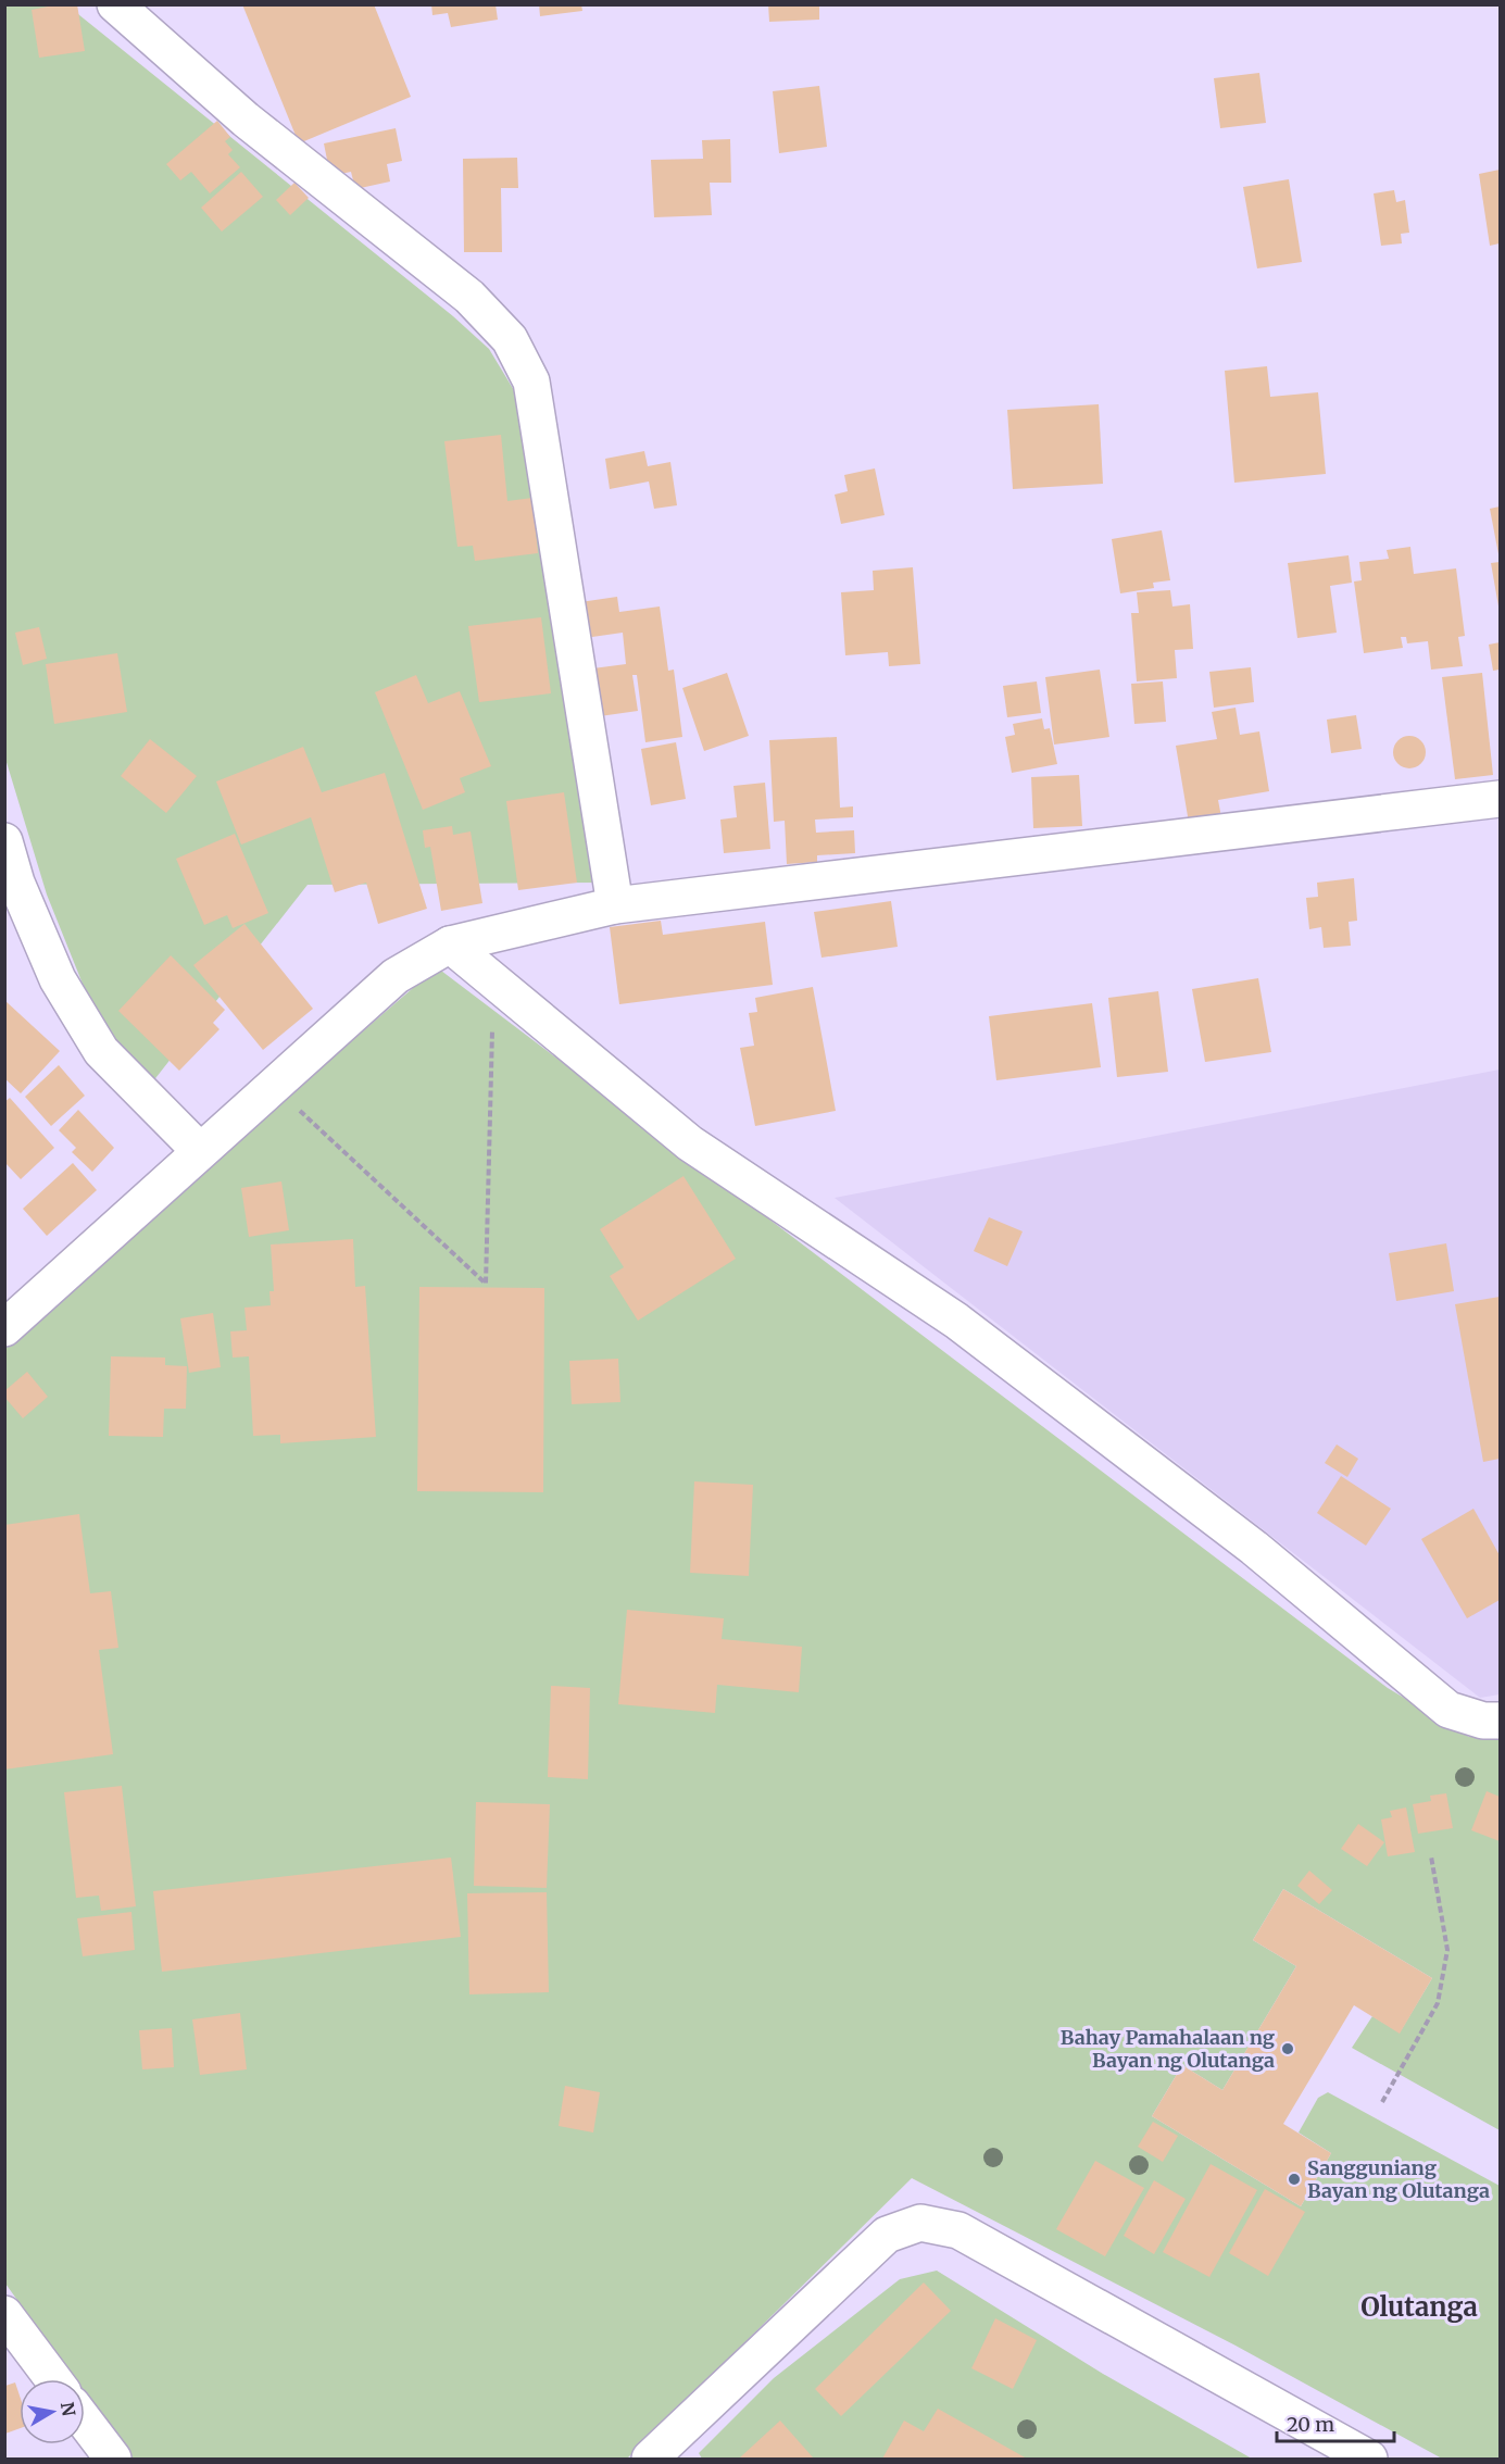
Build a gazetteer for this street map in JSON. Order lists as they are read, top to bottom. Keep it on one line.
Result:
{"districts":["Olutanga"],"places":["Bahay Pamahalaan ng Bayan ng Olutanga","Sangguniang Bayan ng Olutanga"],"scale_bar":"20 m","north":"right"}
